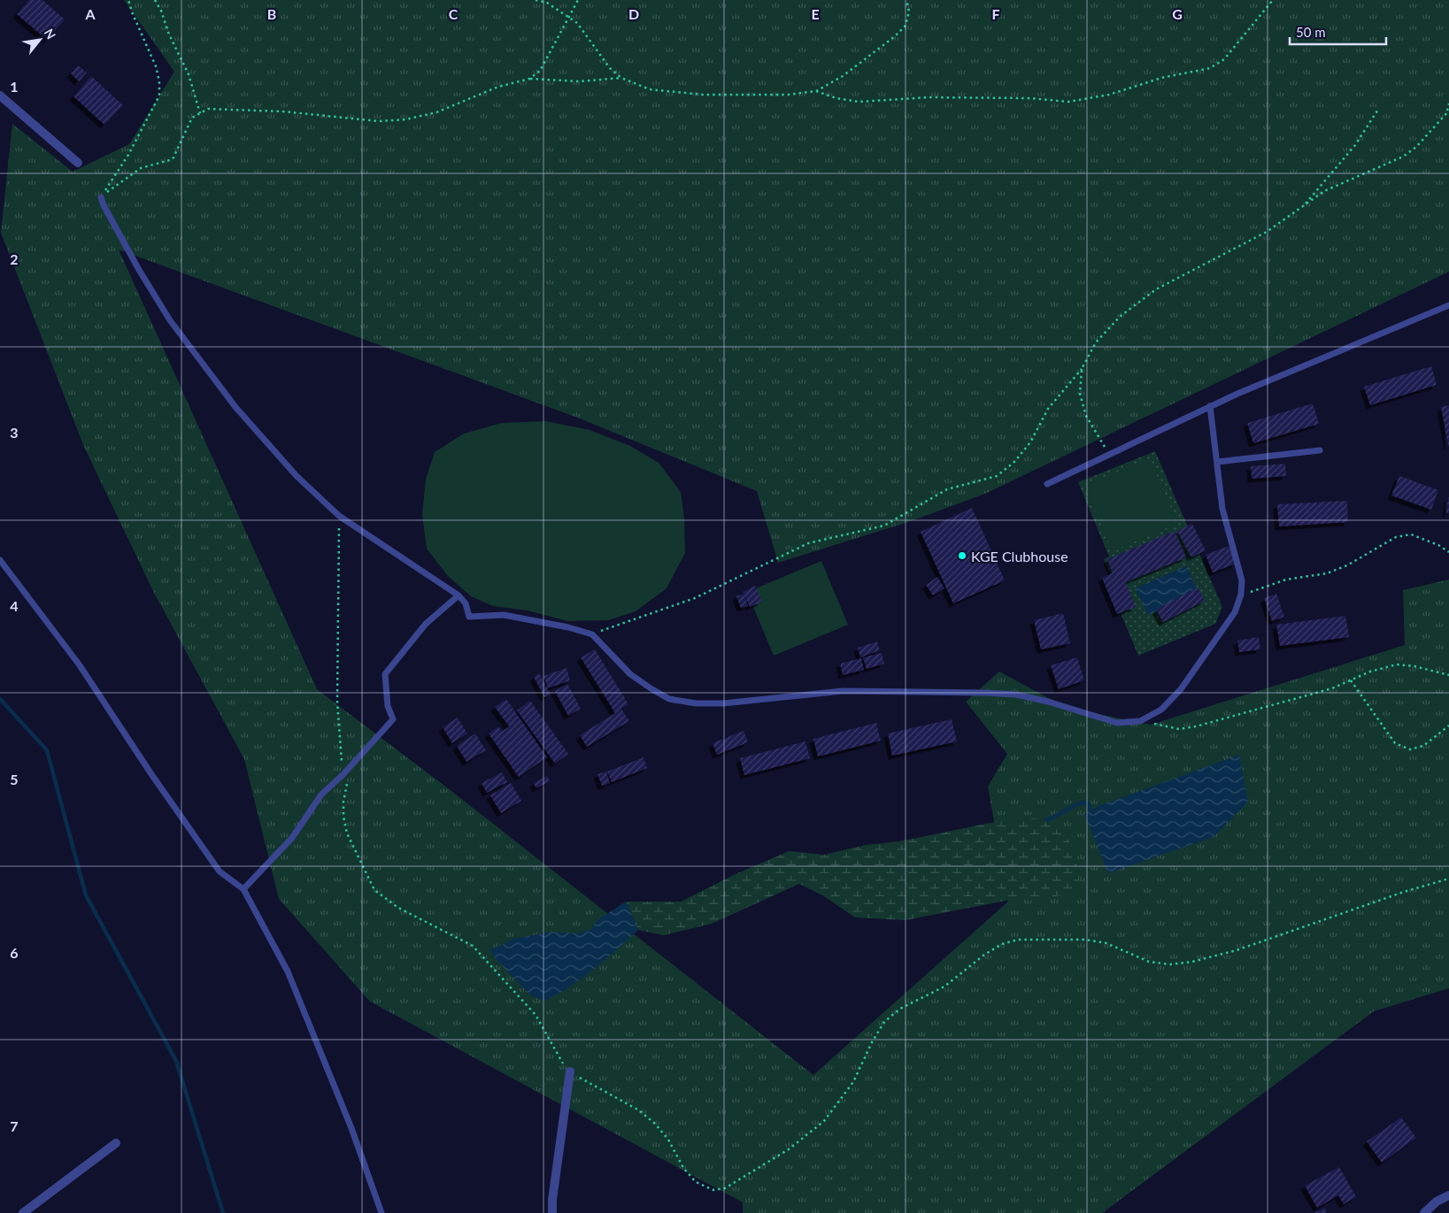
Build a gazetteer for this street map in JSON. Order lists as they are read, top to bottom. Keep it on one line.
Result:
{"places":["KGE Clubhouse"],"scale_bar":"50 m","north":"top right","grid":{"columns":["A","B","C","D","E","F","G"],"rows":["1","2","3","4","5","6","7"]}}
